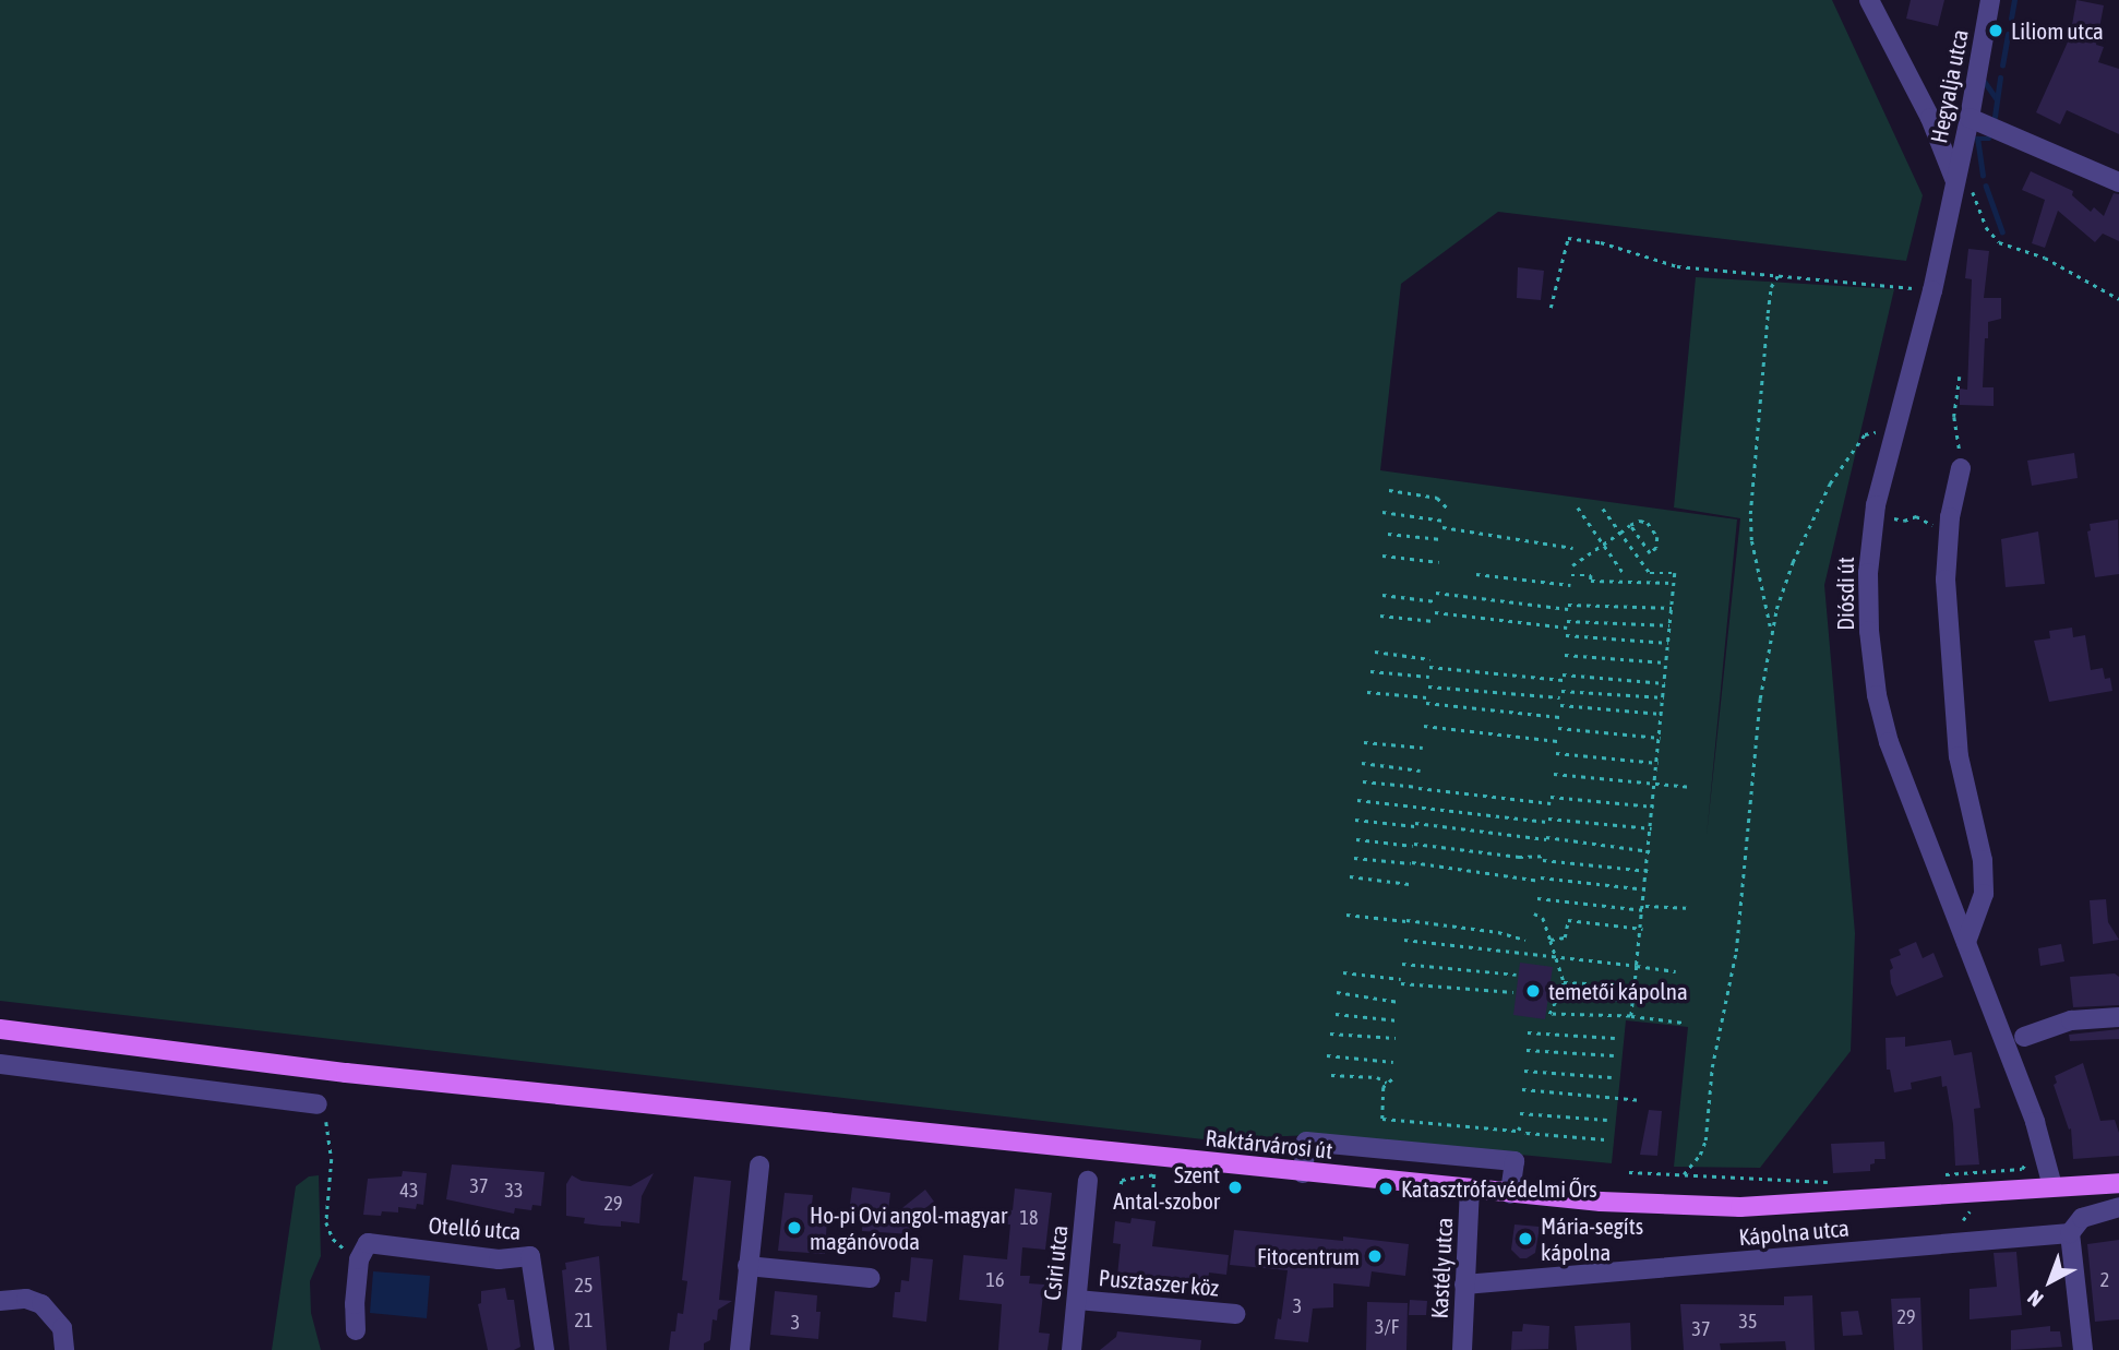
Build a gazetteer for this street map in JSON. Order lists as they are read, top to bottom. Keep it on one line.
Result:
{"streets":{"main road":["Raktárvárosi út","Kápolna utca"],"street":["Hegyalja utca","Diósdi út","Otelló utca","Csiri utca","Kastély utca","Pusztaszer köz"]},"crossings":[["Hegyalja utca","Diósdi út"],["Diósdi út","Kápolna utca"],["Raktárvárosi út","Kápolna utca"],["Raktárvárosi út","Kastély utca"],["Kápolna utca","Kastély utca"],["Csiri utca","Pusztaszer köz"]],"places":["Liliom utca","temetői kápolna","Szent Antal-szobor","Katasztrófavédelmi Őrs","Ho-pi Ovi angol-magyar magánóvoda","Mária-segíts kápolna","Fitocentrum"],"house_numbers":["37","43","33","29","18","16","2","25","3","29","21","35","3","3/F","37"],"north":"bottom left"}
